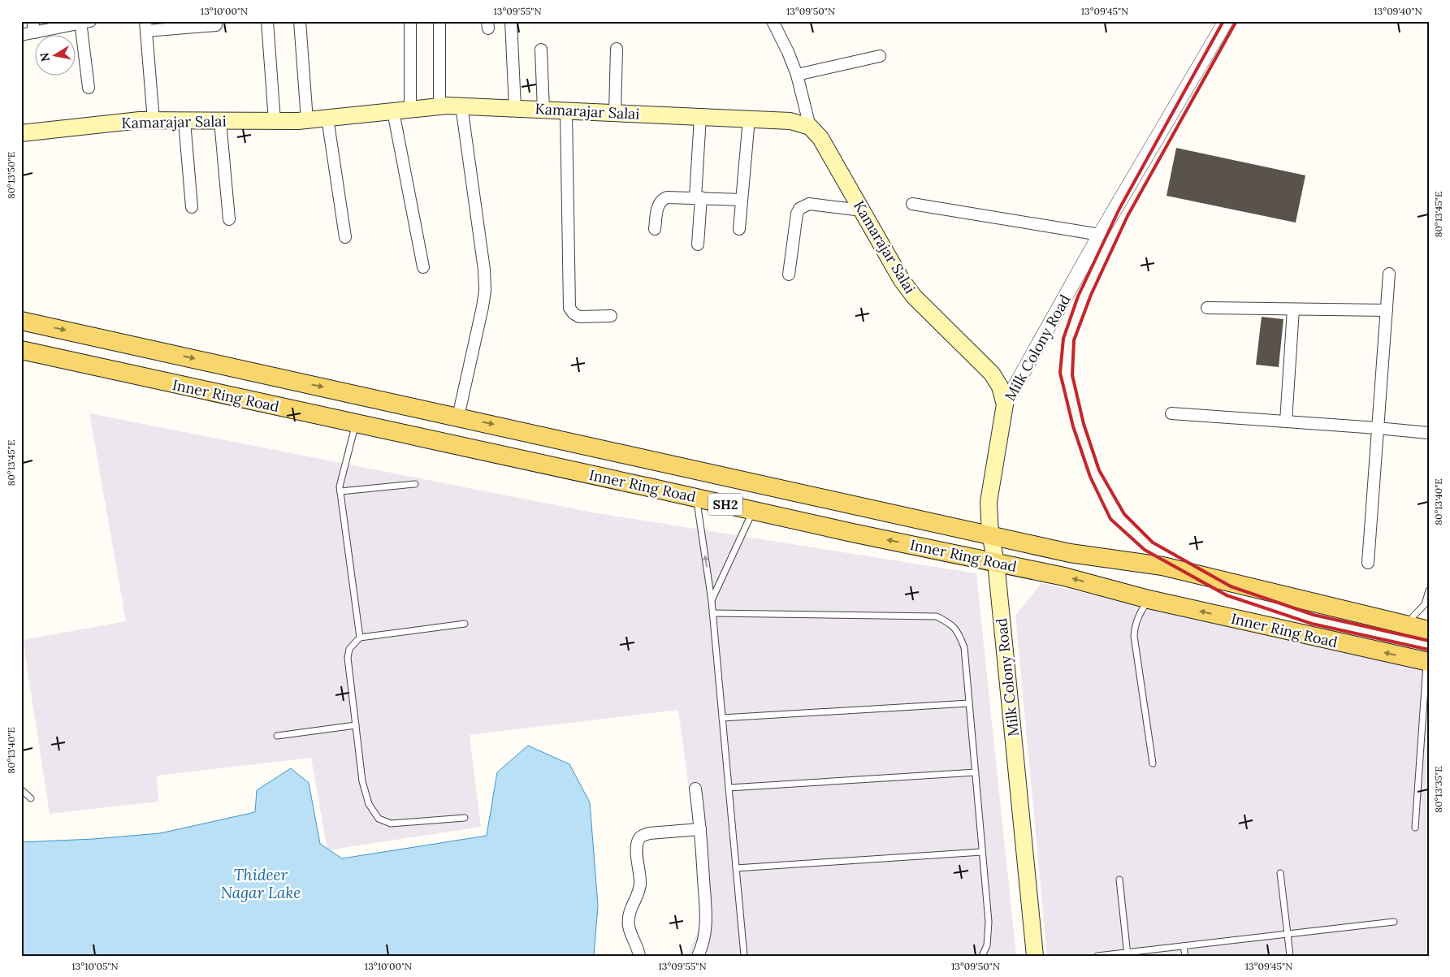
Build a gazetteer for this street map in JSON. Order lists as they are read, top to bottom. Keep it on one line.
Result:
{"streets":{"main road":["Kamarajar Salai","Milk Colony Road","Inner Ring Road","SH2"]},"crossings":[["Kamarajar Salai","Milk Colony Road"],["Milk Colony Road","Inner Ring Road"]],"water":["Thideer Nagar Lake"],"north":"left","coordinates":["13°10'00\"N","13°09'55\"N","13°09'50\"N","13°09'45\"N","13°09'40\"N","80°13'50\"E","80°13'45\"E","80°13'40\"E","80°13'35\"E","13°10'05\"N"]}
